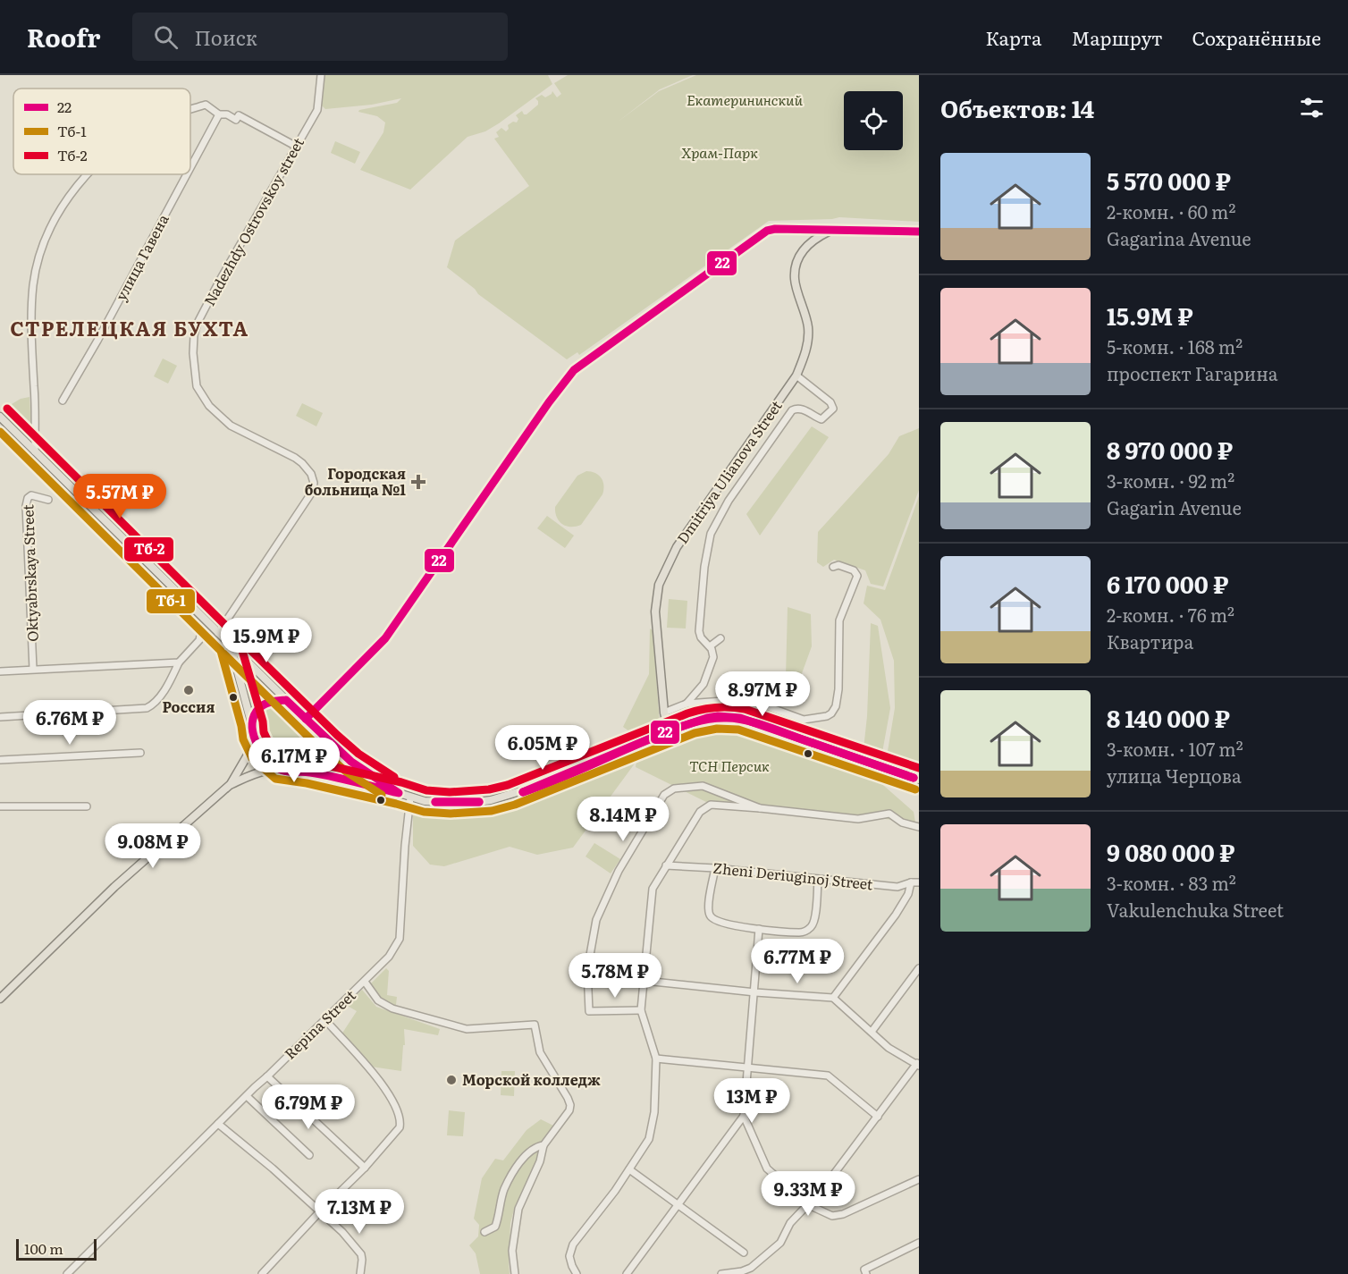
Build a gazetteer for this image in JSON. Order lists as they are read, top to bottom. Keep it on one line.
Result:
{"streets":{"main road":["Dmitriya Ulianova Street"],"street":["Nadezhdy Ostrovskoy street","улица Гавена","Oktyabrskaya Street","Zheni Deriuginoj Street","Repina Street"]},"districts":["СТРЕЛЕЦКАЯ БУХТА"],"parks":["Екатерининский","Храм-Парк","ТСН Персик"],"places":{"health":["Городская больница №1"],"other":["Россия","Морской колледж"]},"lines":["transit line 22","transit line Тб-2","transit line Тб-1"],"legend":["22","Тб-1","Тб-2"],"scale_bar":"100 m","page":{"header":"Roofr","search":"Поиск","nav":["Карта","Маршрут","Сохранённые"],"heading":"Объектов: 14","list":[{"name":"5 570 000 ₽","note":"2-комн. · 60 m² · Gagarina Avenue"},{"name":"15.9M ₽","note":"5-комн. · 168 m² · проспект Гагарина"},{"name":"8 970 000 ₽","note":"3-комн. · 92 m² · Gagarin Avenue"},{"name":"6 170 000 ₽","note":"2-комн. · 76 m² · Квартира"},{"name":"8 140 000 ₽","note":"3-комн. · 107 m² · улица Черцова"},{"name":"9 080 000 ₽","note":"3-комн. · 83 m² · Vakulenchuka Street"}],"price":["5.57M ₽","15.9M ₽","8.97M ₽","6.76M ₽","6.05M ₽","6.17M ₽","8.14M ₽","9.08M ₽","6.77M ₽","5.78M ₽","13M ₽","6.79M ₽","9.33M ₽","7.13M ₽"],"scale":"100 m"}}
